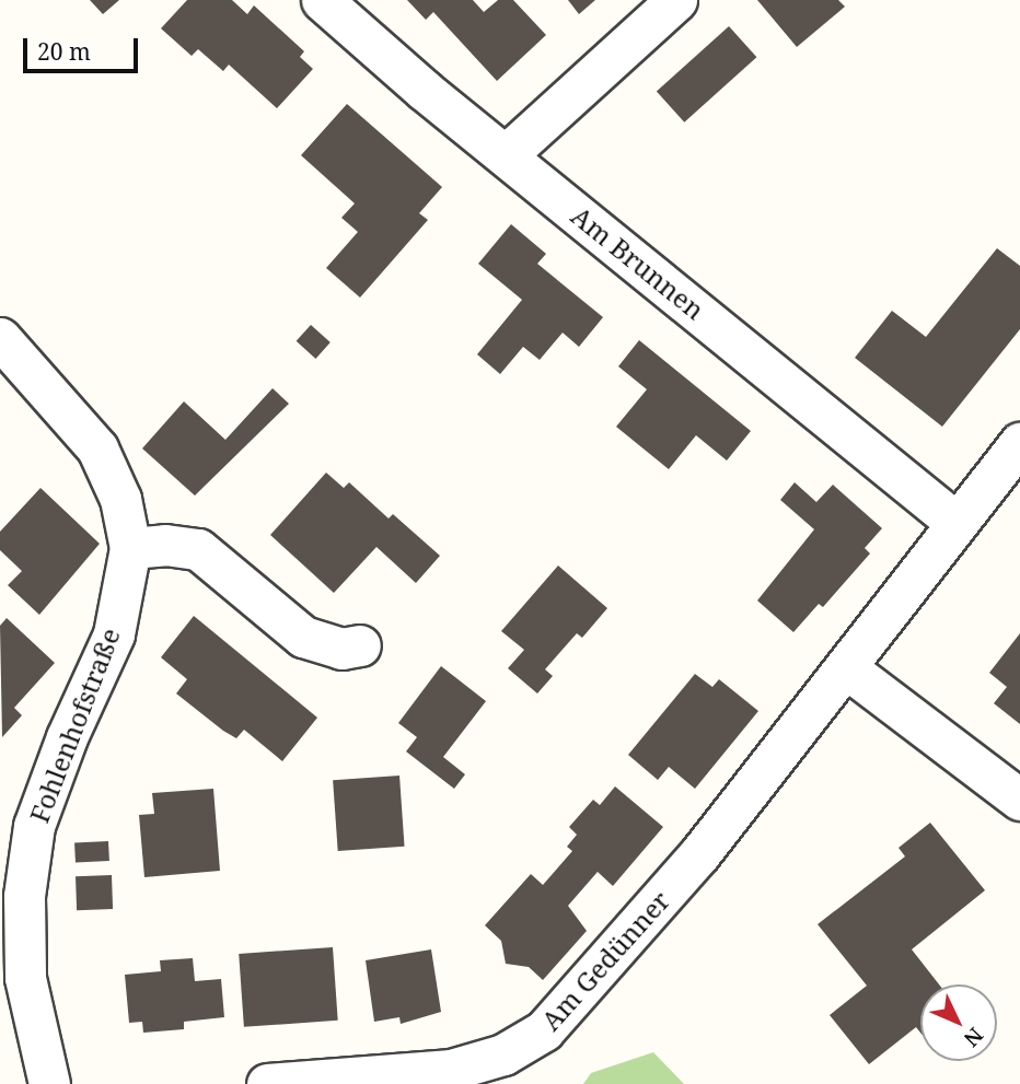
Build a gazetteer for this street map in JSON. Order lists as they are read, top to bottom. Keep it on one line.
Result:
{"streets":{"street":["Am Brunnen","Fohlenhofstraße","Am Gedünner"]},"crossings":[["Am Brunnen","Am Gedünner"]],"scale_bar":"20 m","north":"bottom right"}
